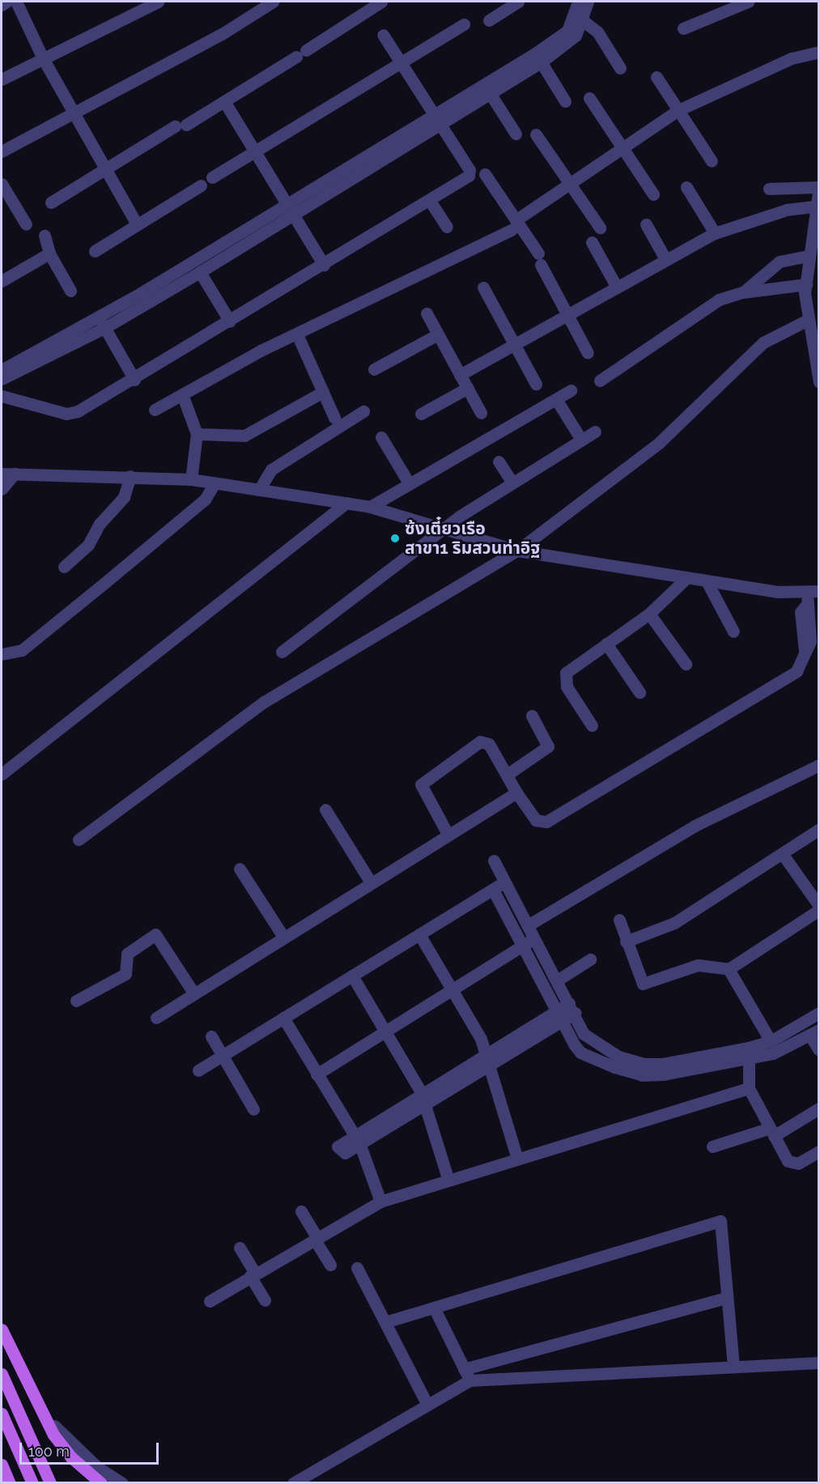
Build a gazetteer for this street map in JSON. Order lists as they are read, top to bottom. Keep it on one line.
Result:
{"places":["ซ้งเตี๋ยวเรือ สาขา1 ริมสวนท่าอิฐ"],"scale_bar":"100 m"}
